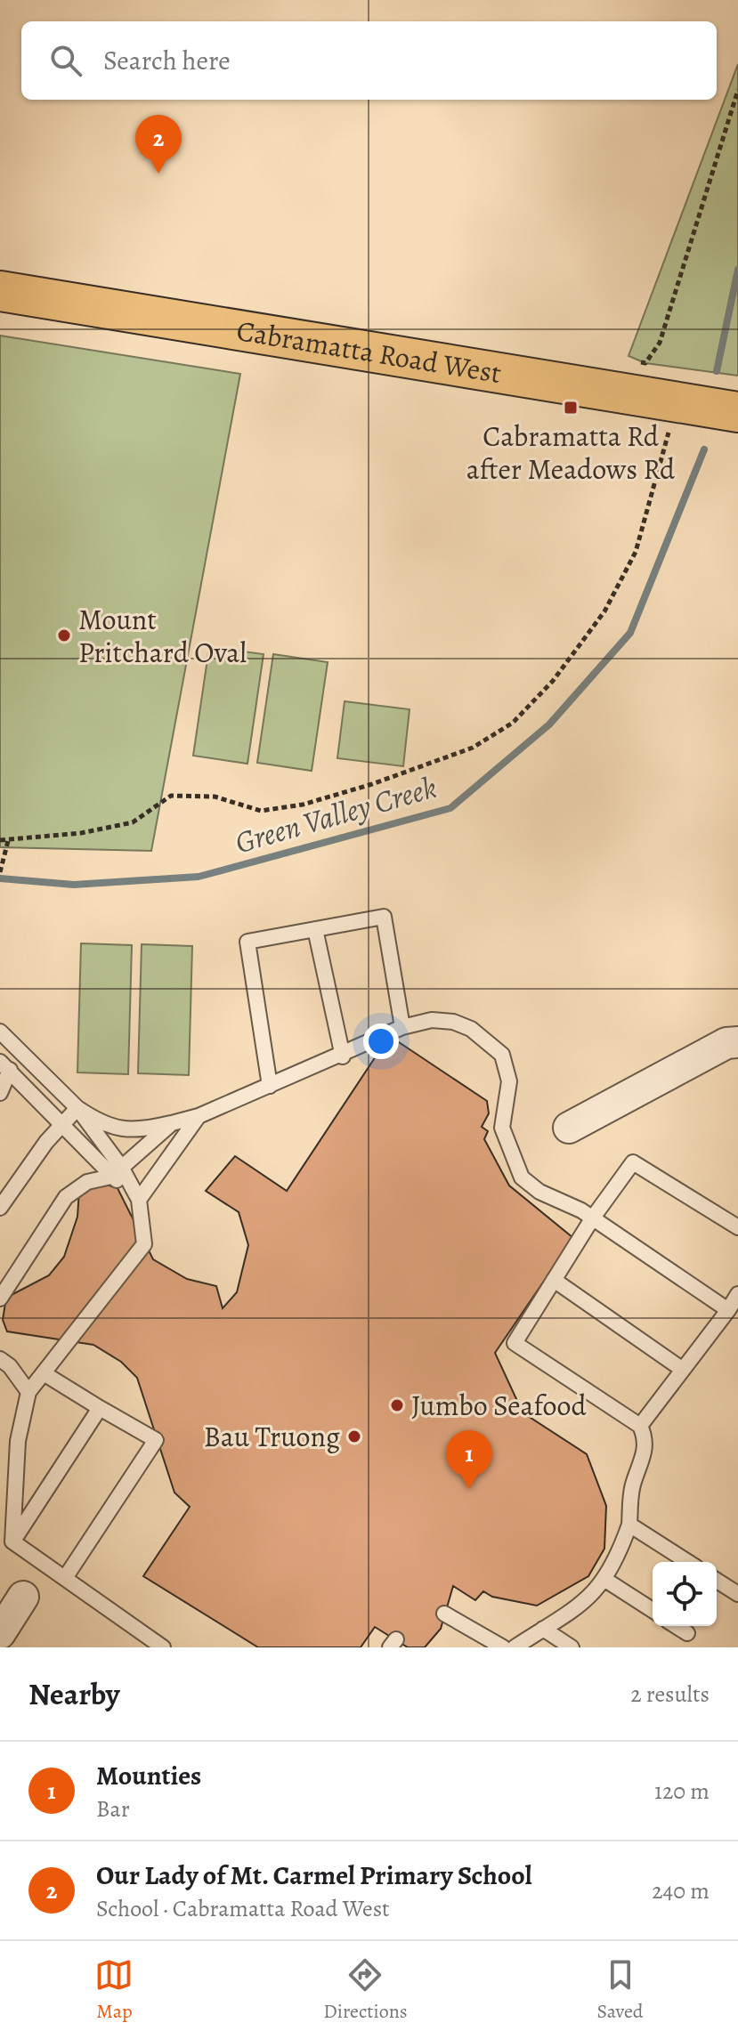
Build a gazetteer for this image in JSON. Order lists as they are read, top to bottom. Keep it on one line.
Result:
{"streets":{"main road":["Cabramatta Road West"]},"water":["Green Valley Creek"],"places":{"transit":["Cabramatta Rd after Meadows Rd"],"other":["Mount Pritchard Oval","Jumbo Seafood","Bau Truong"]},"page":{"search":"Search here","pins":["2","1"],"heading":["Nearby","2 results"],"list":[{"mark":"1","name":"Mounties","note":"Bar","value":"120 m"},{"mark":"2","name":"Our Lady of Mt. Carmel Primary School","note":"School · Cabramatta Road West","value":"240 m"}],"nav":["Map","Directions","Saved"]}}
